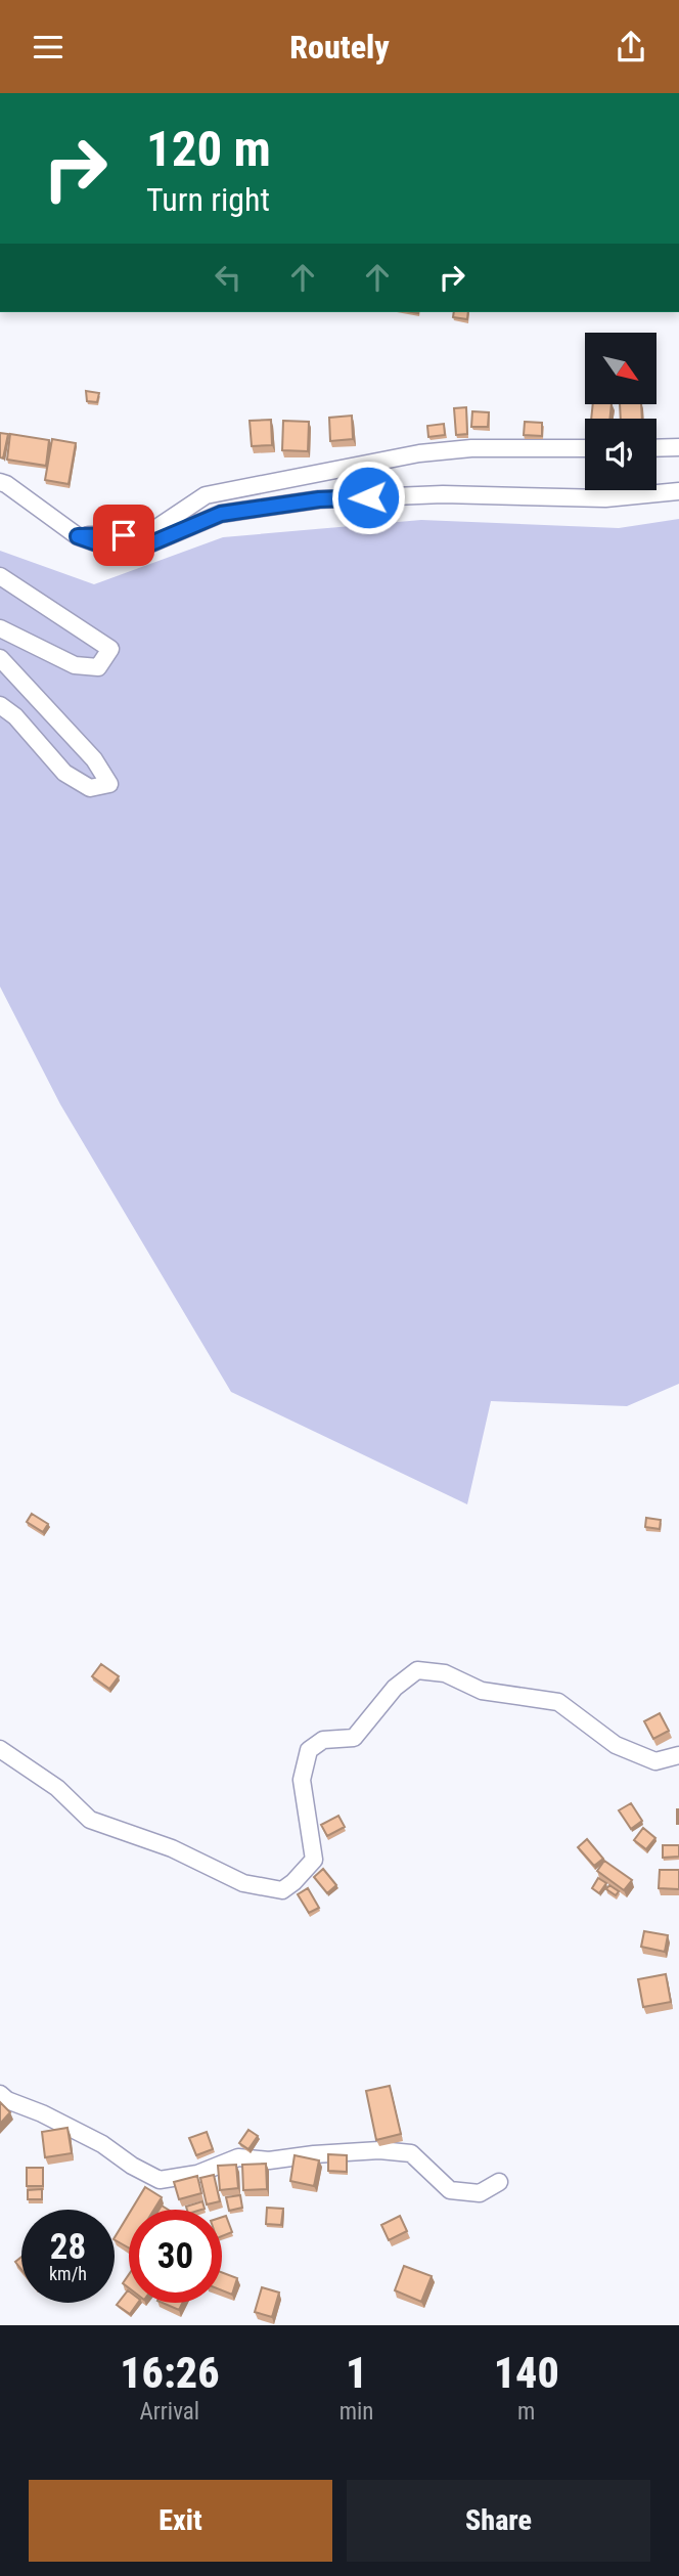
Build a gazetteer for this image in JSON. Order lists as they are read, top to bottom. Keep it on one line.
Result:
{"north":"bottom right","page":{"header":"Routely","turn":["120 m","Turn right"],"speed":"28 km/h","limit":"30","eta":["16:26","Arrival","1","min","140","m"],"buttons":["Exit","Share"]}}
